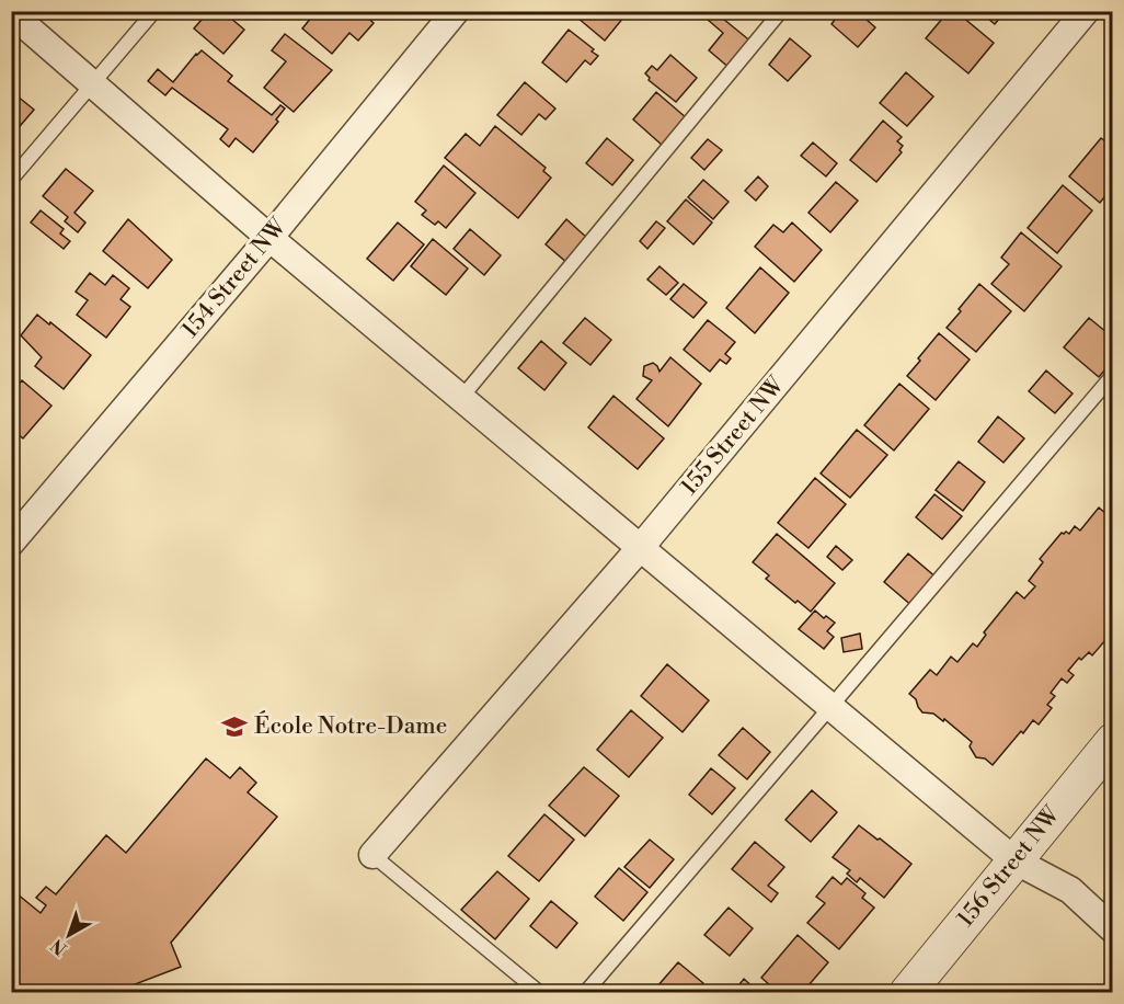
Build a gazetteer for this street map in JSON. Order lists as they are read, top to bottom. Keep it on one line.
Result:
{"streets":{"street":["154 Street NW","155 Street NW","156 Street NW"]},"places":{"school or university":["École Notre-Dame"]},"north":"bottom left"}
